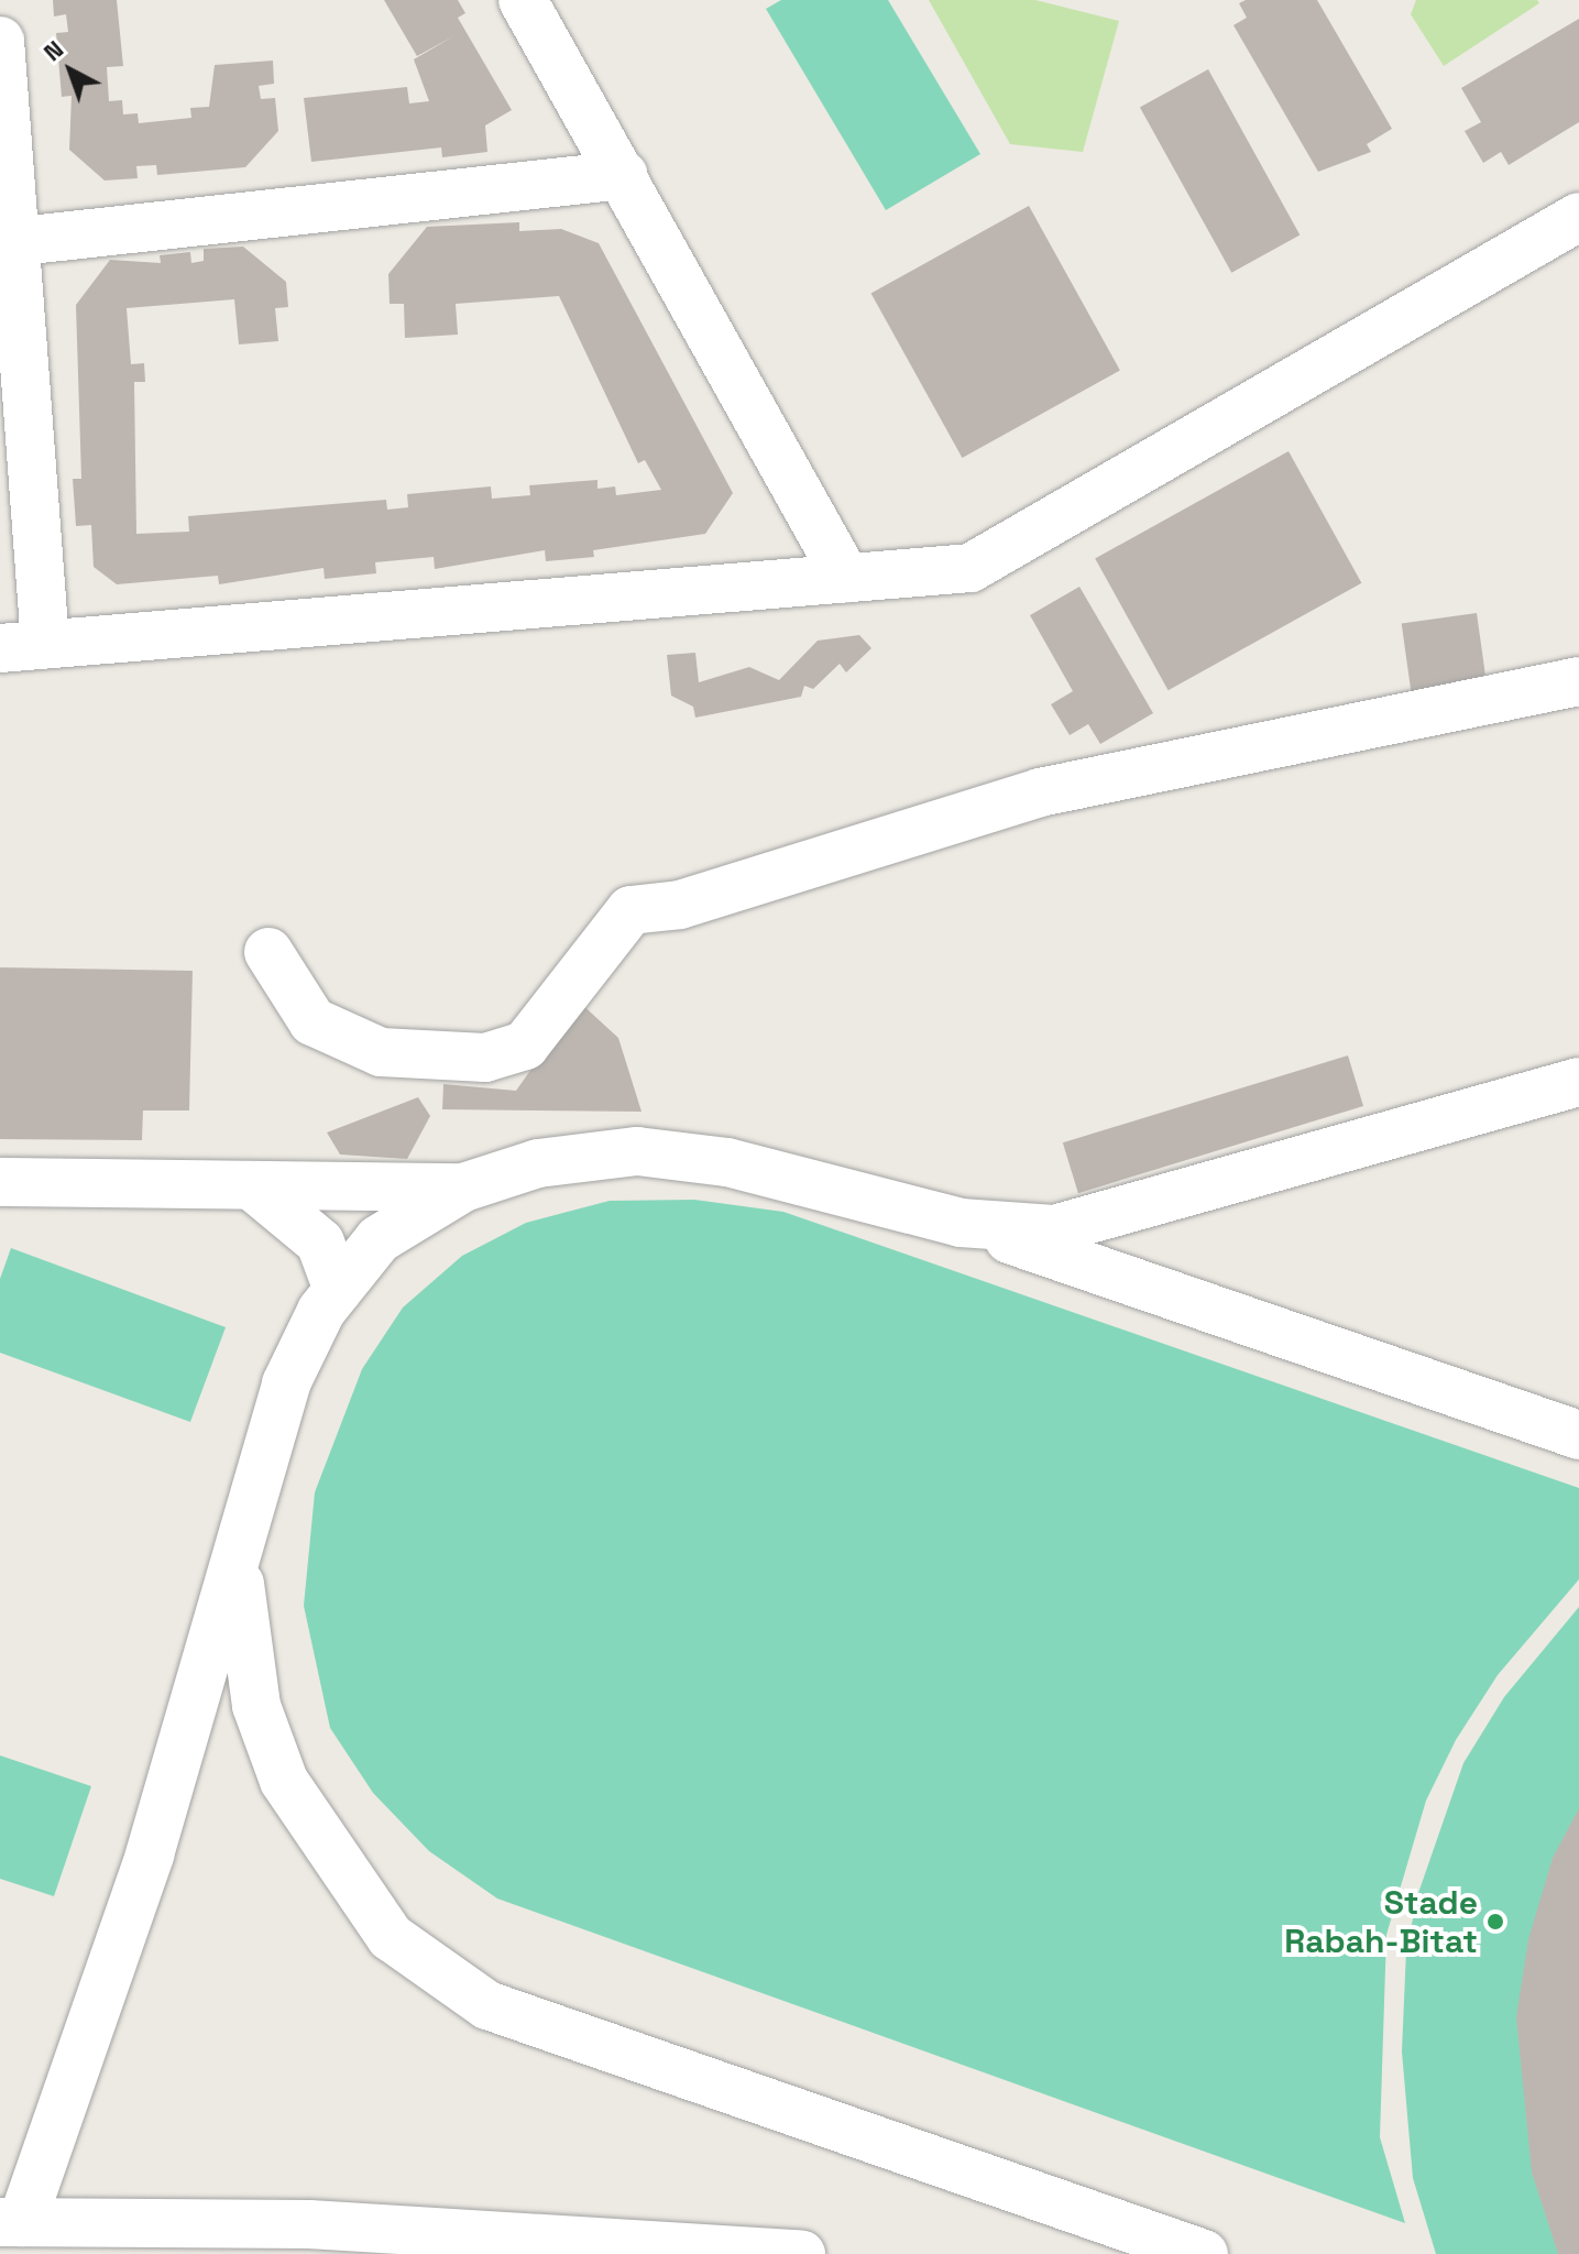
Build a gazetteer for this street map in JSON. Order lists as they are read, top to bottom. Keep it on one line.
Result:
{"places":["Stade Rabah-Bitat"],"north":"top left"}
